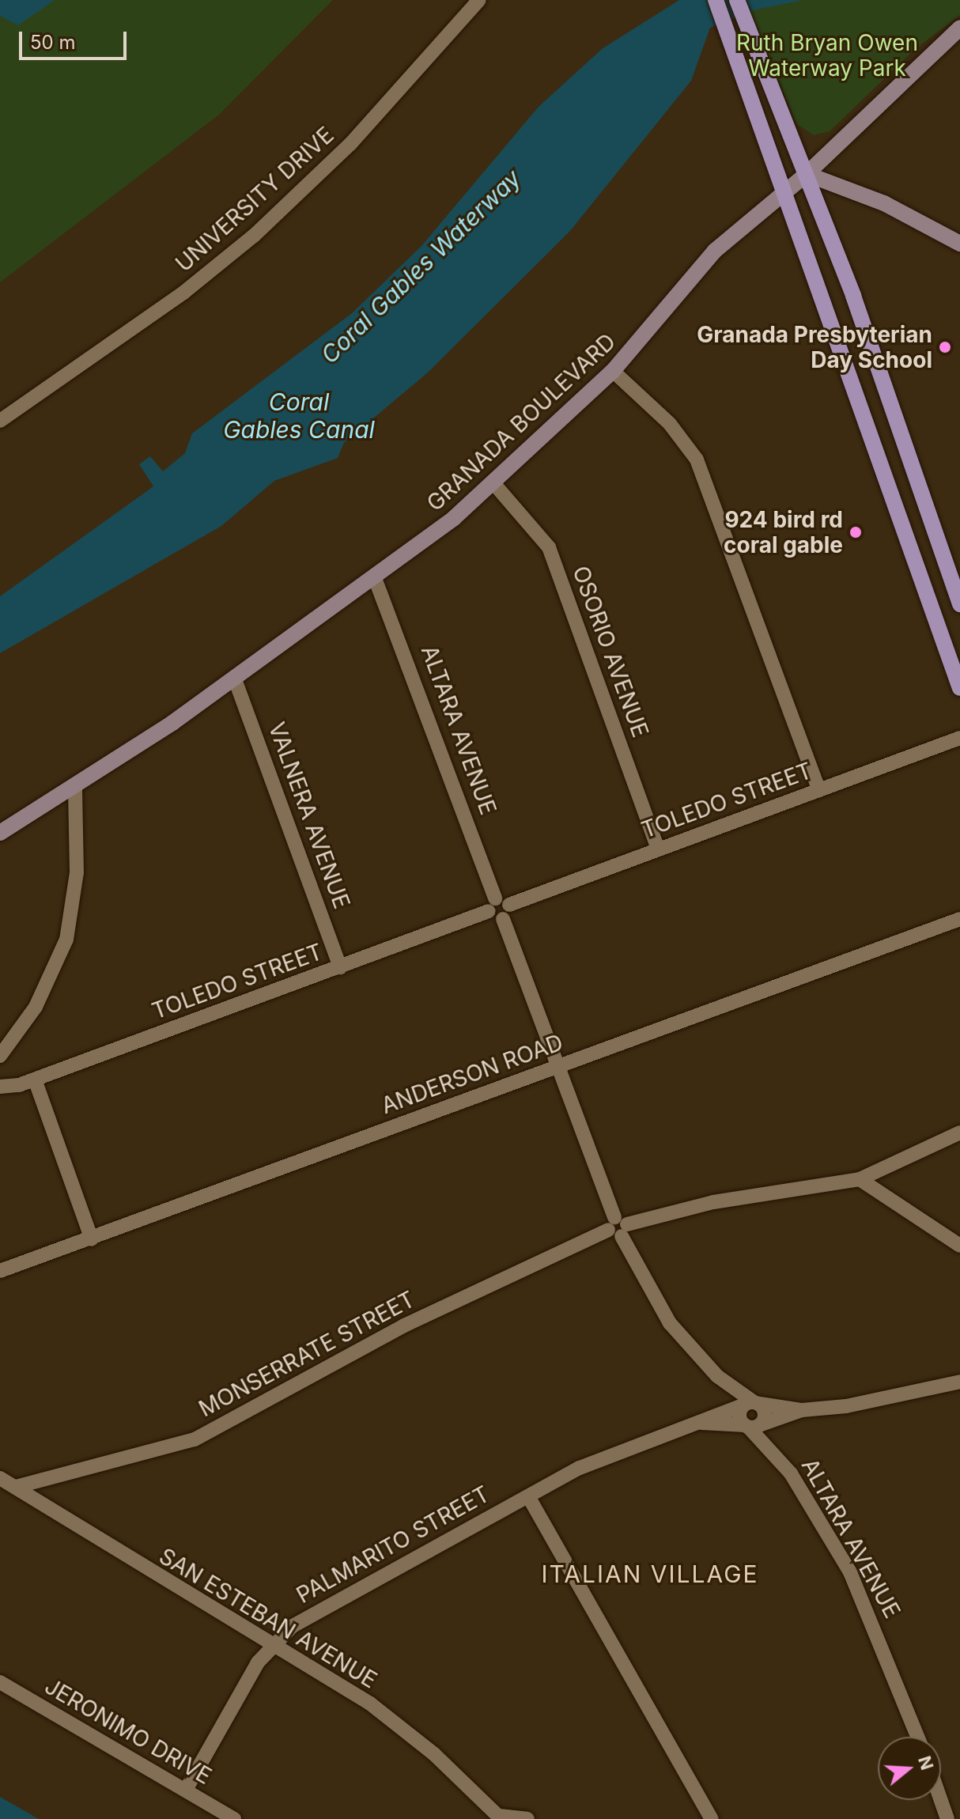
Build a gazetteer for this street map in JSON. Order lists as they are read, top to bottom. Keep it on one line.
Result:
{"streets":{"street":["UNIVERSITY DRIVE","GRANADA BOULEVARD","OSORIO AVENUE","ALTARA AVENUE","TOLEDO STREET","VALNERA AVENUE","ANDERSON ROAD","MONSERRATE STREET","PALMARITO STREET","SAN ESTEBAN AVENUE","JERONIMO DRIVE"]},"crossings":[["GRANADA BOULEVARD","OSORIO AVENUE"],["GRANADA BOULEVARD","ALTARA AVENUE"],["GRANADA BOULEVARD","VALNERA AVENUE"],["OSORIO AVENUE","TOLEDO STREET"],["ALTARA AVENUE","TOLEDO STREET"],["ALTARA AVENUE","ANDERSON ROAD"],["ALTARA AVENUE","MONSERRATE STREET"],["ALTARA AVENUE","PALMARITO STREET"],["TOLEDO STREET","VALNERA AVENUE"],["MONSERRATE STREET","SAN ESTEBAN AVENUE"],["PALMARITO STREET","SAN ESTEBAN AVENUE"],["PALMARITO STREET","JERONIMO DRIVE"]],"districts":["ITALIAN VILLAGE"],"water":["Coral Gables Waterway","Coral Gables Canal"],"parks":["Ruth Bryan Owen Waterway Park"],"places":["Granada Presbyterian Day School","924 bird rd coral gable"],"scale_bar":"50 m","north":"right"}
